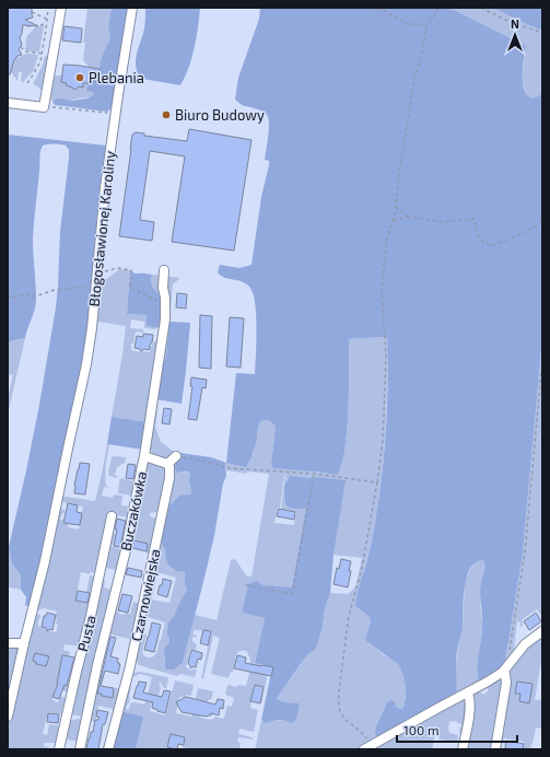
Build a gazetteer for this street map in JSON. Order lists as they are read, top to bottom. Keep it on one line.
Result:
{"streets":{"street":["Błogosławionej Karoliny","Buczakówka","Czarnowiejska","Pusta"]},"places":["Plebania","Biuro Budowy"],"scale_bar":"100 m","north":"top"}
